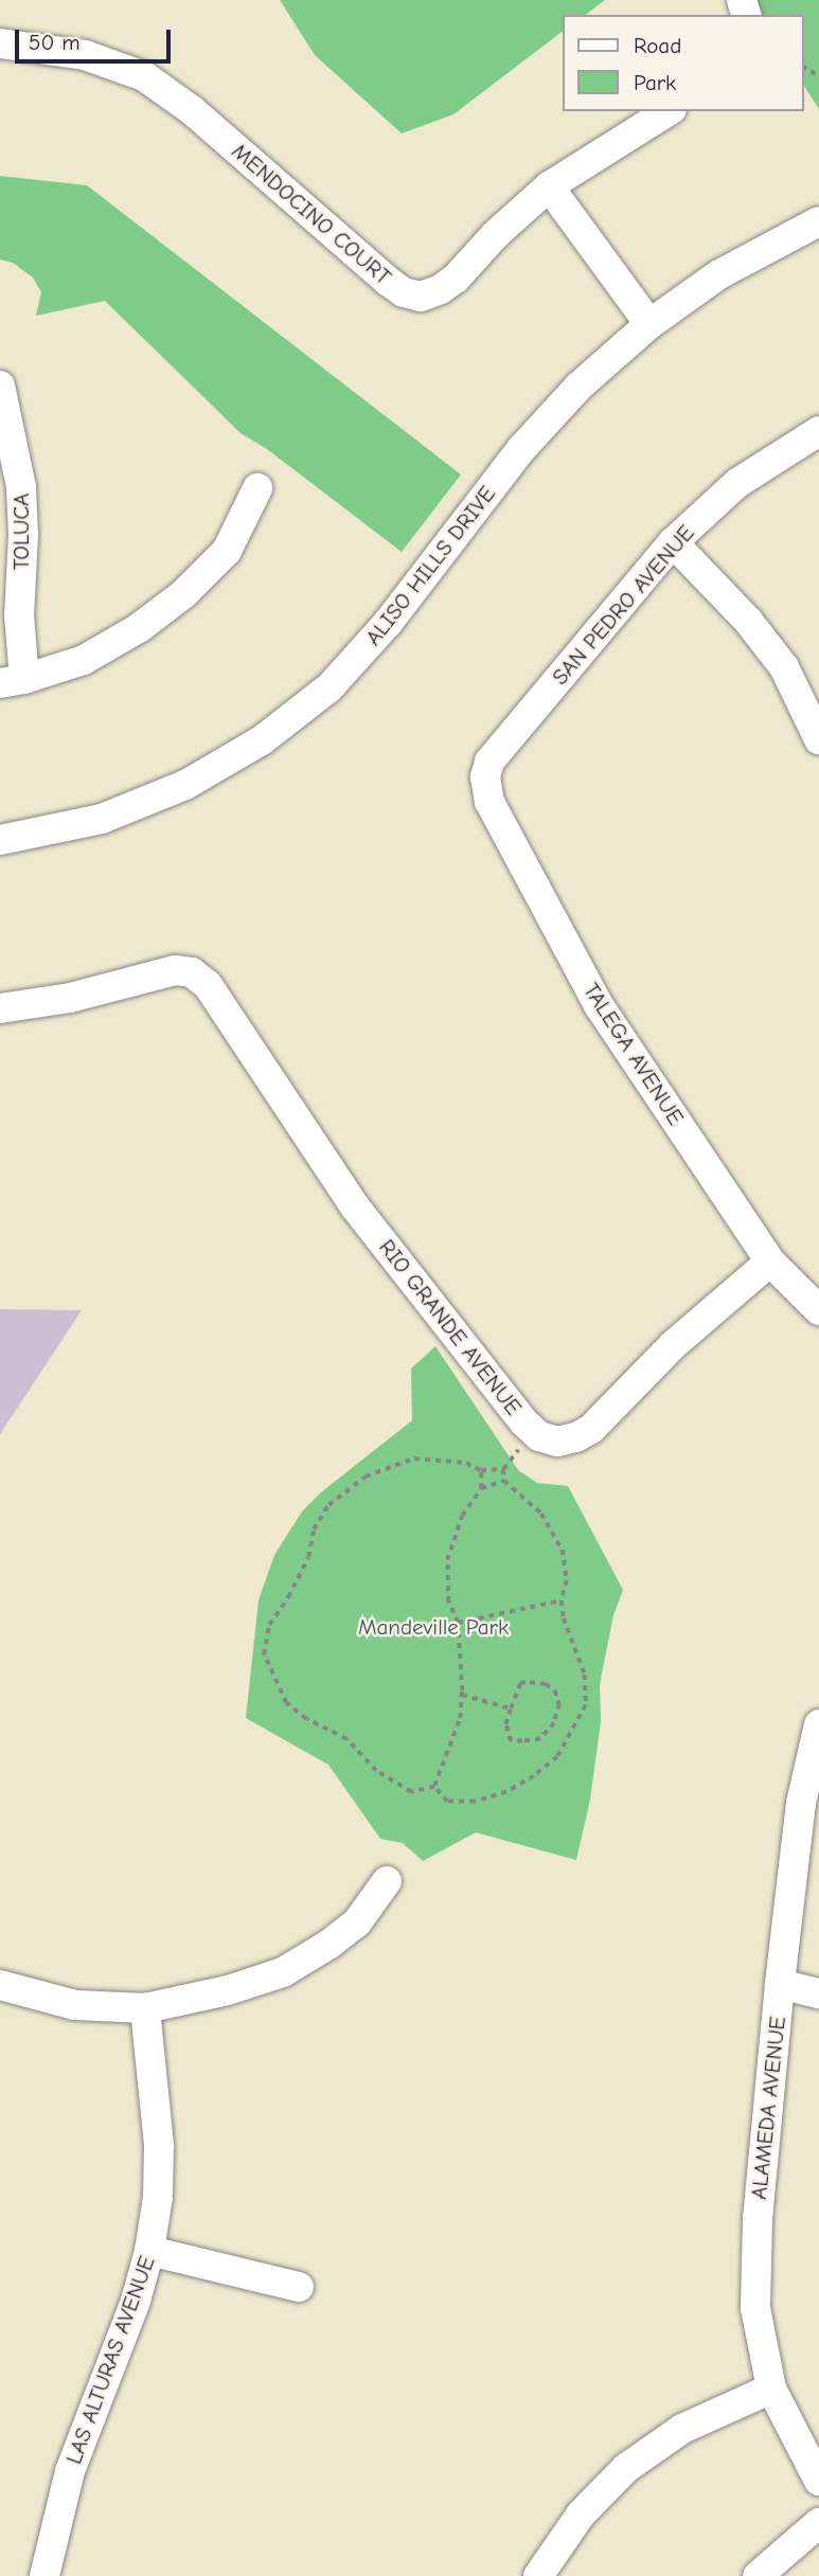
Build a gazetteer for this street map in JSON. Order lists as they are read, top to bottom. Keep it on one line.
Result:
{"streets":{"street":["MENDOCINO COURT","TOLUCA","ALISO HILLS DRIVE","SAN PEDRO AVENUE","TALEGA AVENUE","RIO GRANDE AVENUE","ALAMEDA AVENUE","LAS ALTURAS AVENUE"]},"crossings":[["SAN PEDRO AVENUE","TALEGA AVENUE"],["TALEGA AVENUE","RIO GRANDE AVENUE"]],"parks":["Mandeville Park"],"legend":["Road","Park"],"scale_bar":"50 m"}
